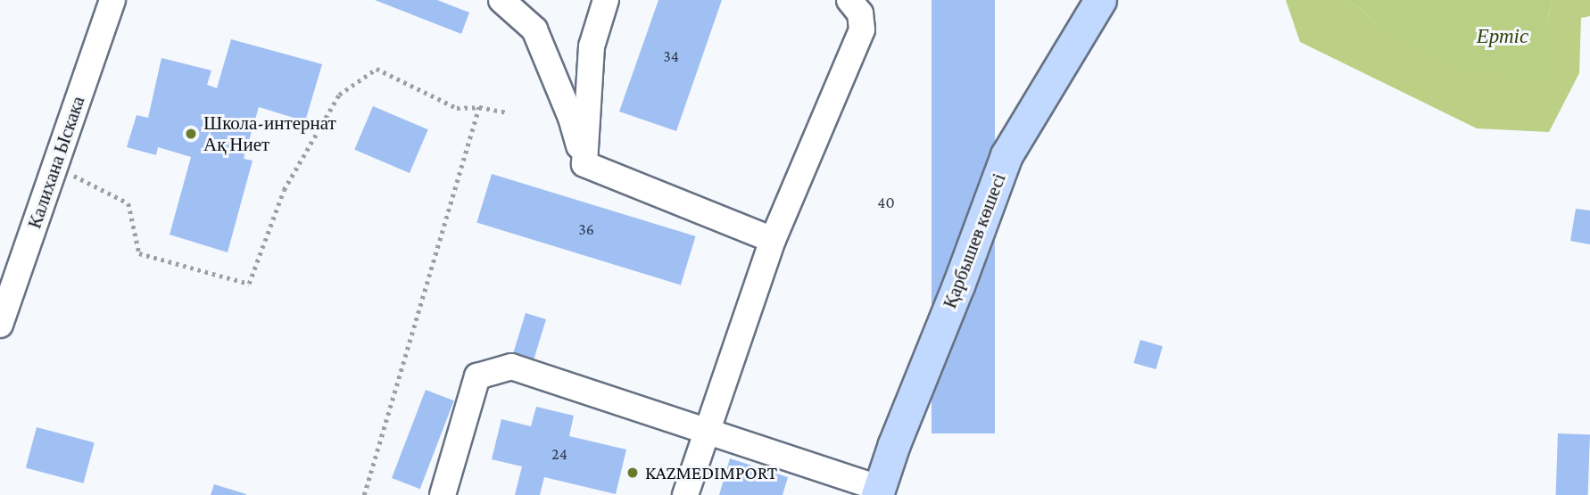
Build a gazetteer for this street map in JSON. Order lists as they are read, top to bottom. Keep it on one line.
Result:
{"streets":{"main road":["Қарбышев көшесі"],"street":["Калихана Ыскака"]},"water":["Ертіс"],"places":["Школа-интернат Ақ Ниет","KAZMEDIMPORT"],"house_numbers":["34","40","36","24"]}
